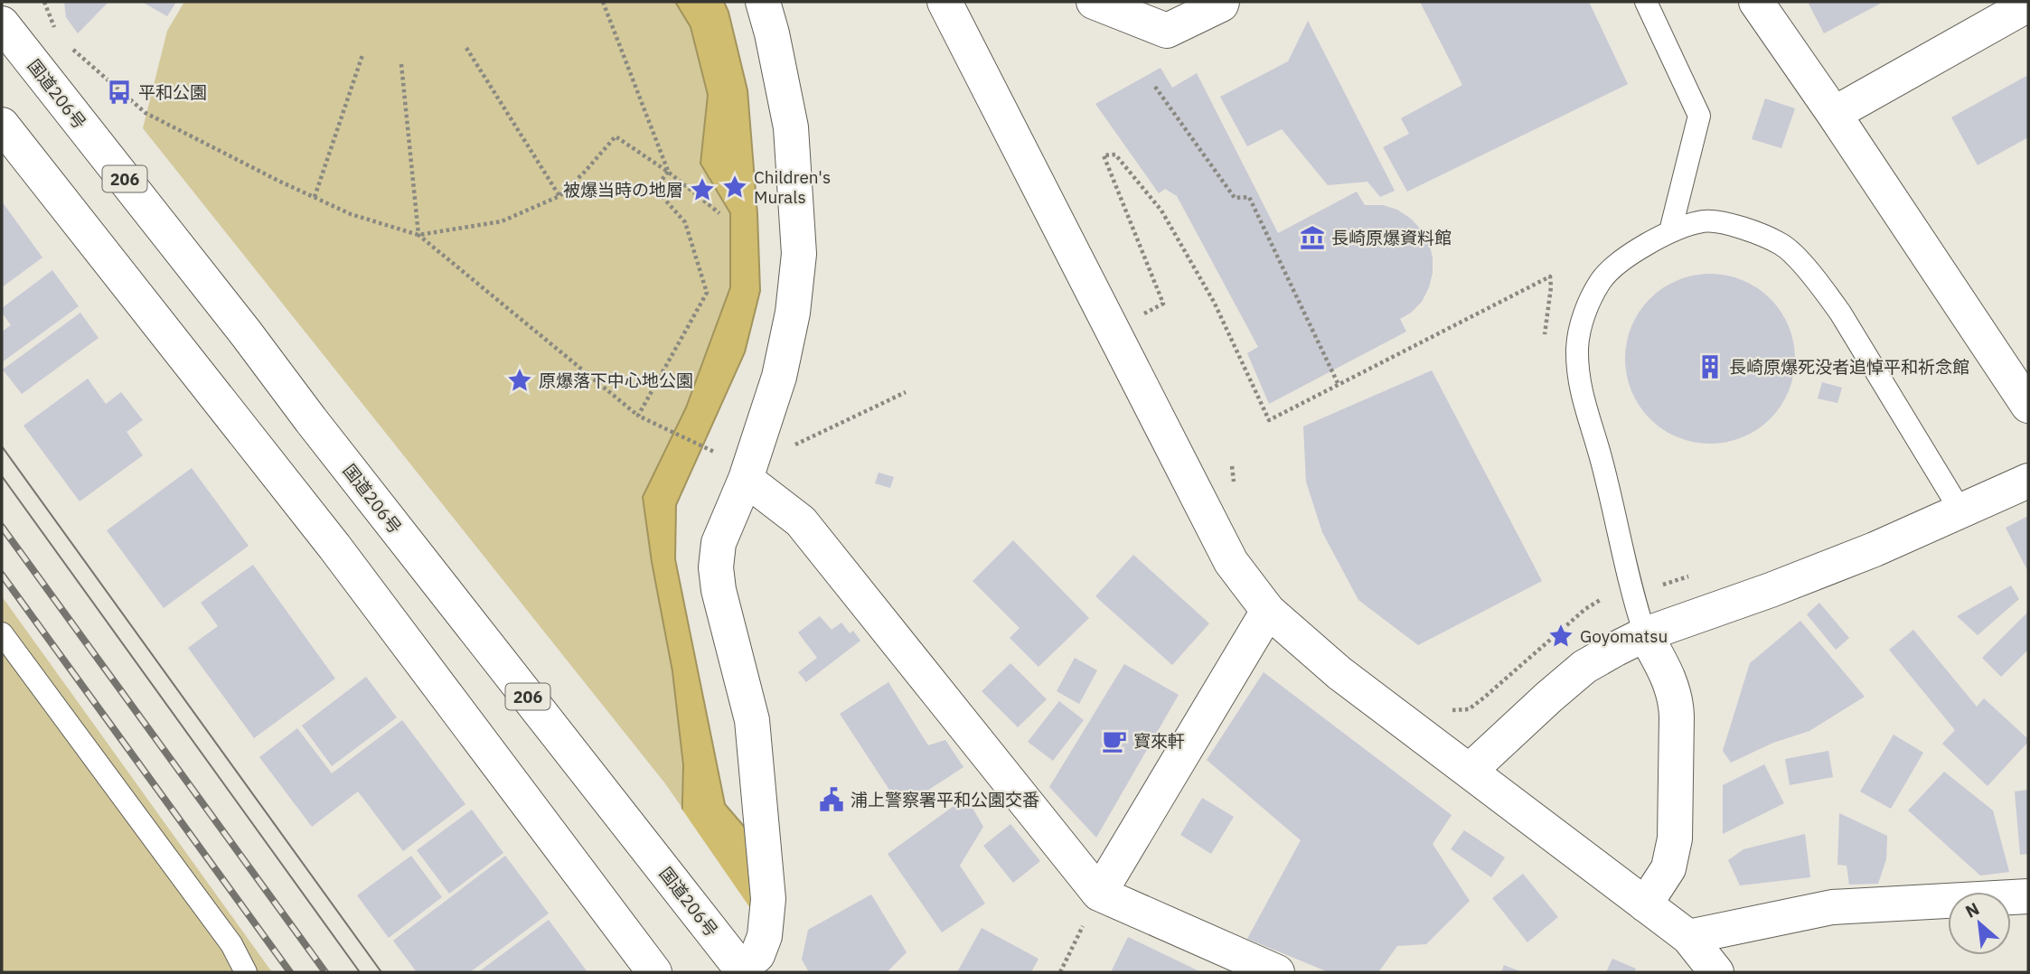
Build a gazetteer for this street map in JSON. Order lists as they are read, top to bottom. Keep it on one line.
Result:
{"streets":{"main road":["国道206号","206"]},"places":{"bus stop":["平和公園"],"place":["Children's Murals","被爆当時の地層","原爆落下中心地公園","Goyomatsu"],"museum":["長崎原爆資料館"],"building":["長崎原爆死没者追悼平和祈念館"],"cafe":["寳來軒"],"public building":["浦上警察署平和公園交番"]},"north":"top left"}
